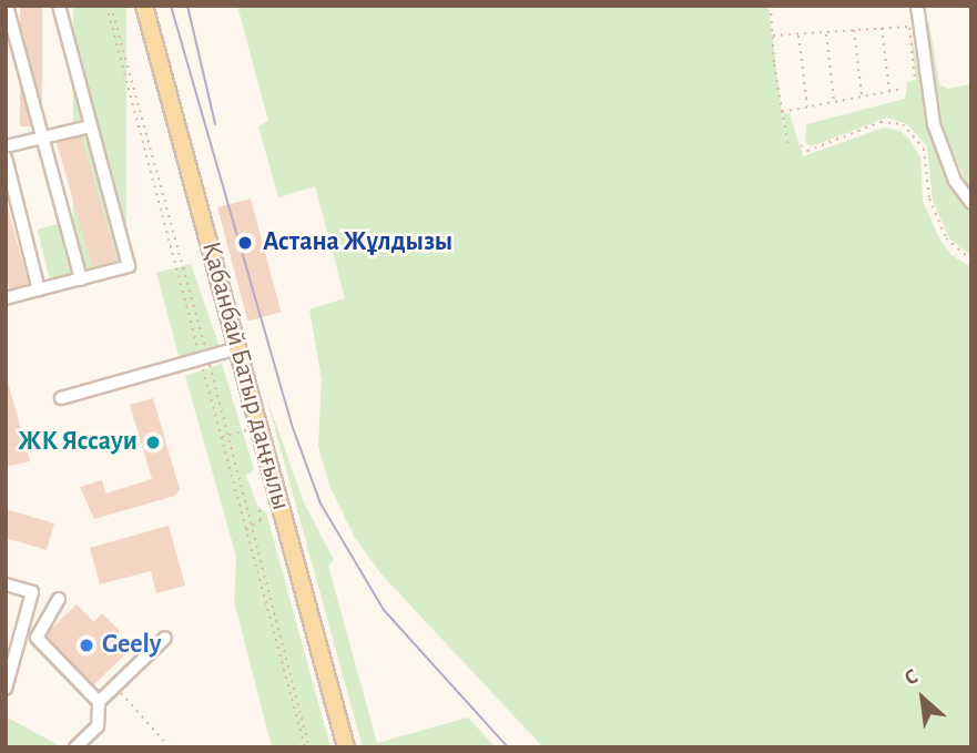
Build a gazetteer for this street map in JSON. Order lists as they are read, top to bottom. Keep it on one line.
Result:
{"streets":{"main road":["Қабанбай Батыр даңғылы"]},"places":["Астана Жұлдызы","ЖК Яссауи","Geely"],"north":"top left"}
